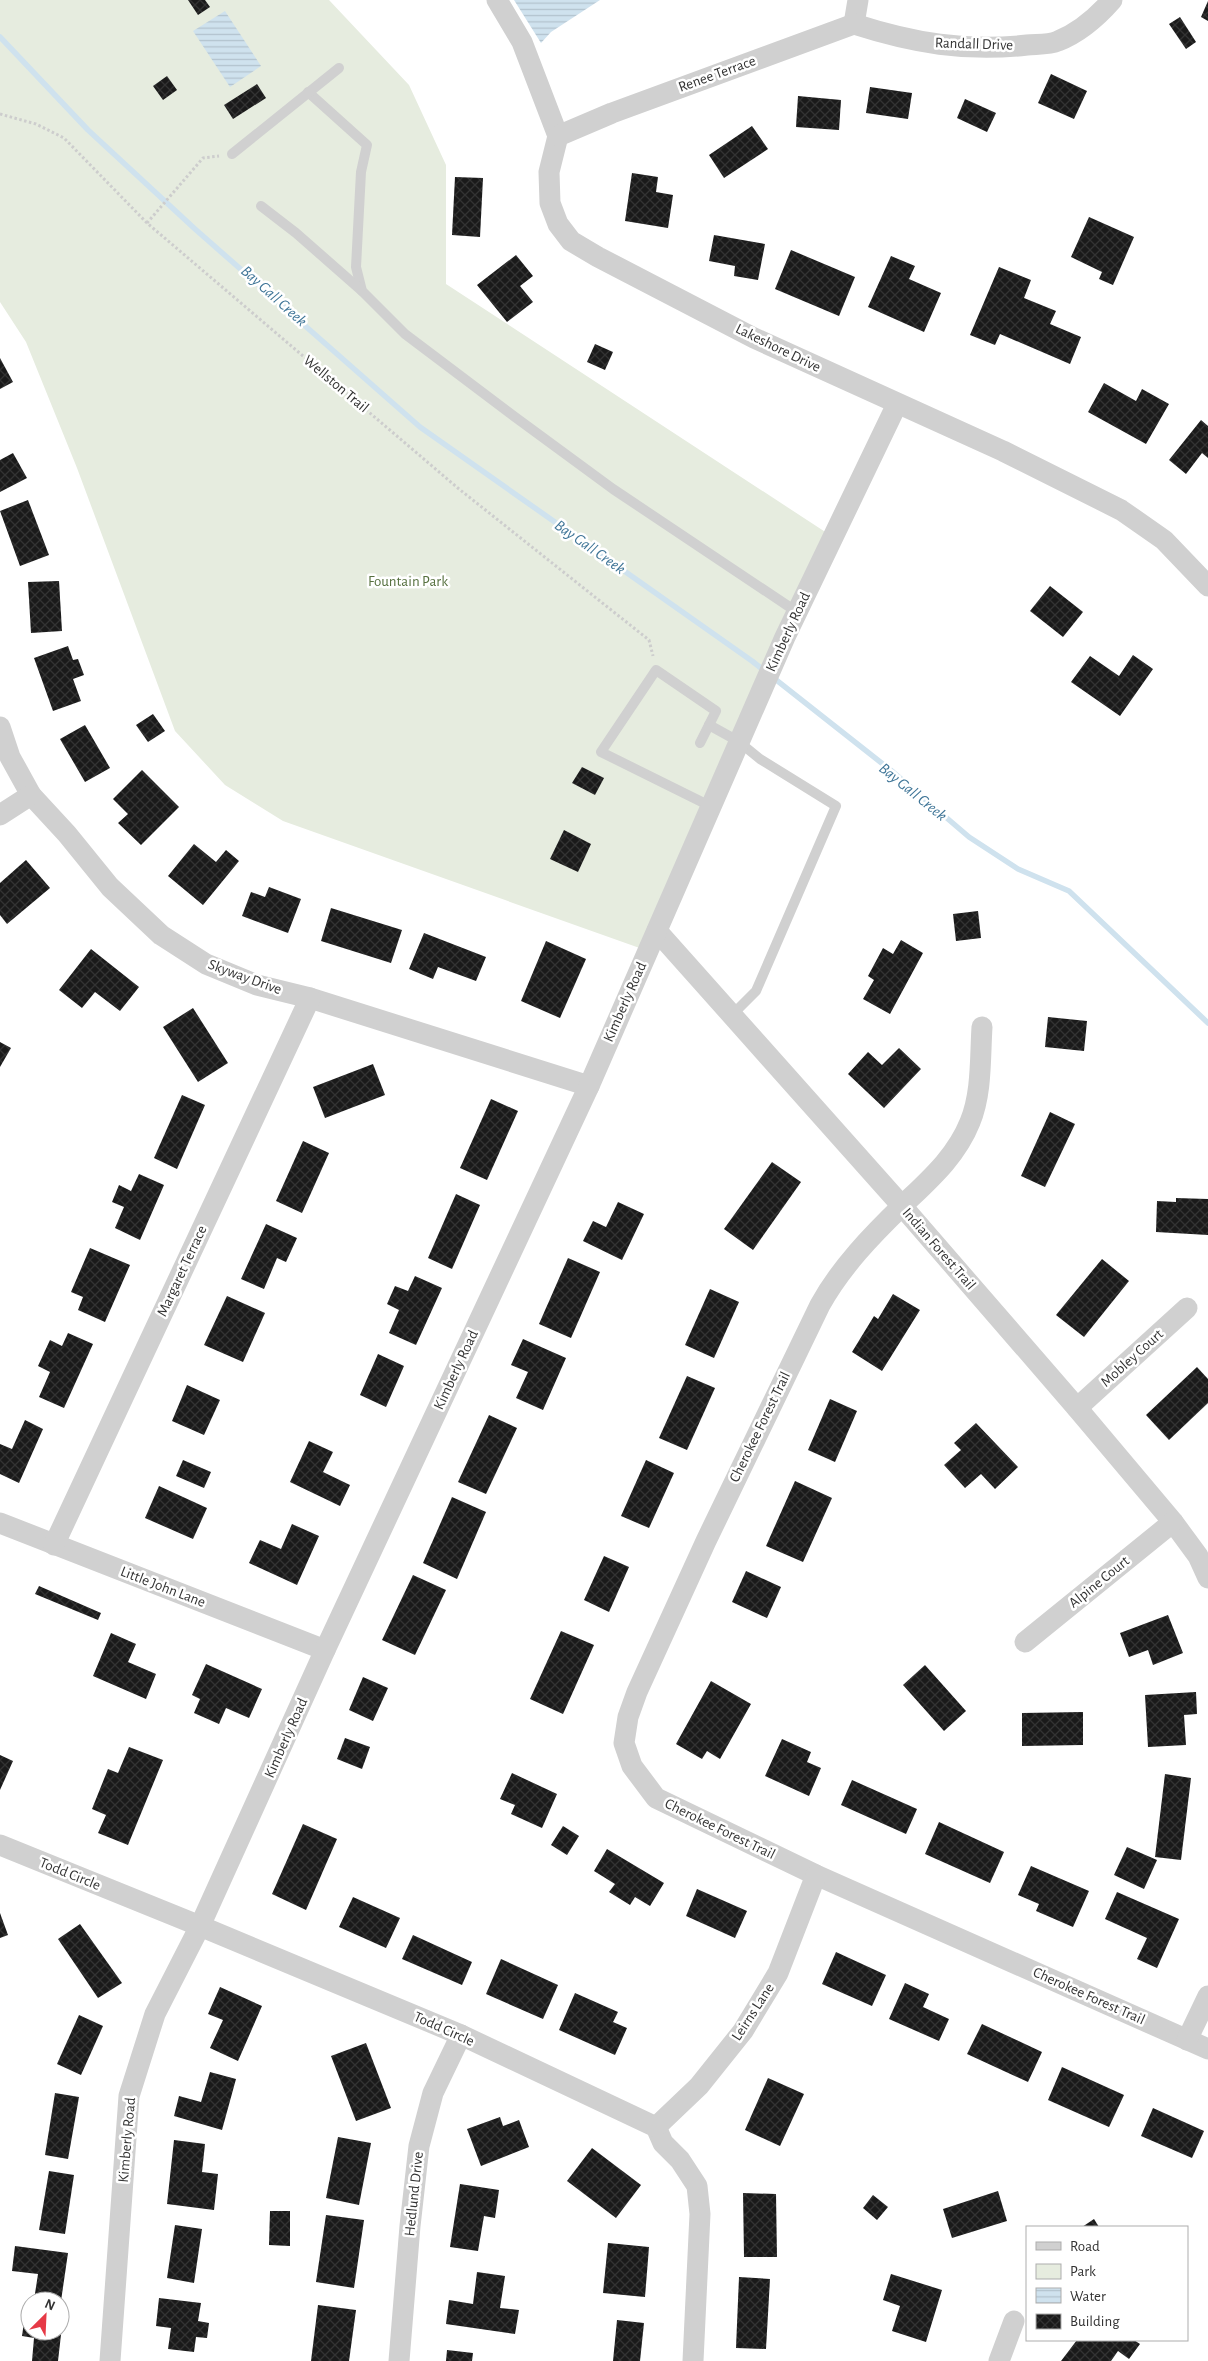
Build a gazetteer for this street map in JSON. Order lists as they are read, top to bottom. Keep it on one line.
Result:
{"streets":{"street":["Randall Drive","Renee Terrace","Lakeshore Drive","Kimberly Road","Skyway Drive","Indian Forest Trail","Margaret Terrace","Mobley Court","Cherokee Forest Trail","Alpine Court","Little John Lane","Todd Circle","Leirns Lane","Hedlund Drive"],"path":["Wellston Trail"]},"crossings":[["Randall Drive","Renee Terrace"],["Renee Terrace","Lakeshore Drive"],["Lakeshore Drive","Kimberly Road"],["Kimberly Road","Skyway Drive"],["Kimberly Road","Indian Forest Trail"],["Kimberly Road","Little John Lane"],["Kimberly Road","Todd Circle"],["Skyway Drive","Margaret Terrace"],["Indian Forest Trail","Mobley Court"],["Indian Forest Trail","Cherokee Forest Trail"],["Indian Forest Trail","Alpine Court"],["Margaret Terrace","Little John Lane"],["Cherokee Forest Trail","Leirns Lane"],["Todd Circle","Leirns Lane"],["Todd Circle","Hedlund Drive"]],"water":["Bay Gall Creek"],"parks":["Fountain Park"],"legend":["Road","Park","Water","Building"],"north":"top right"}
